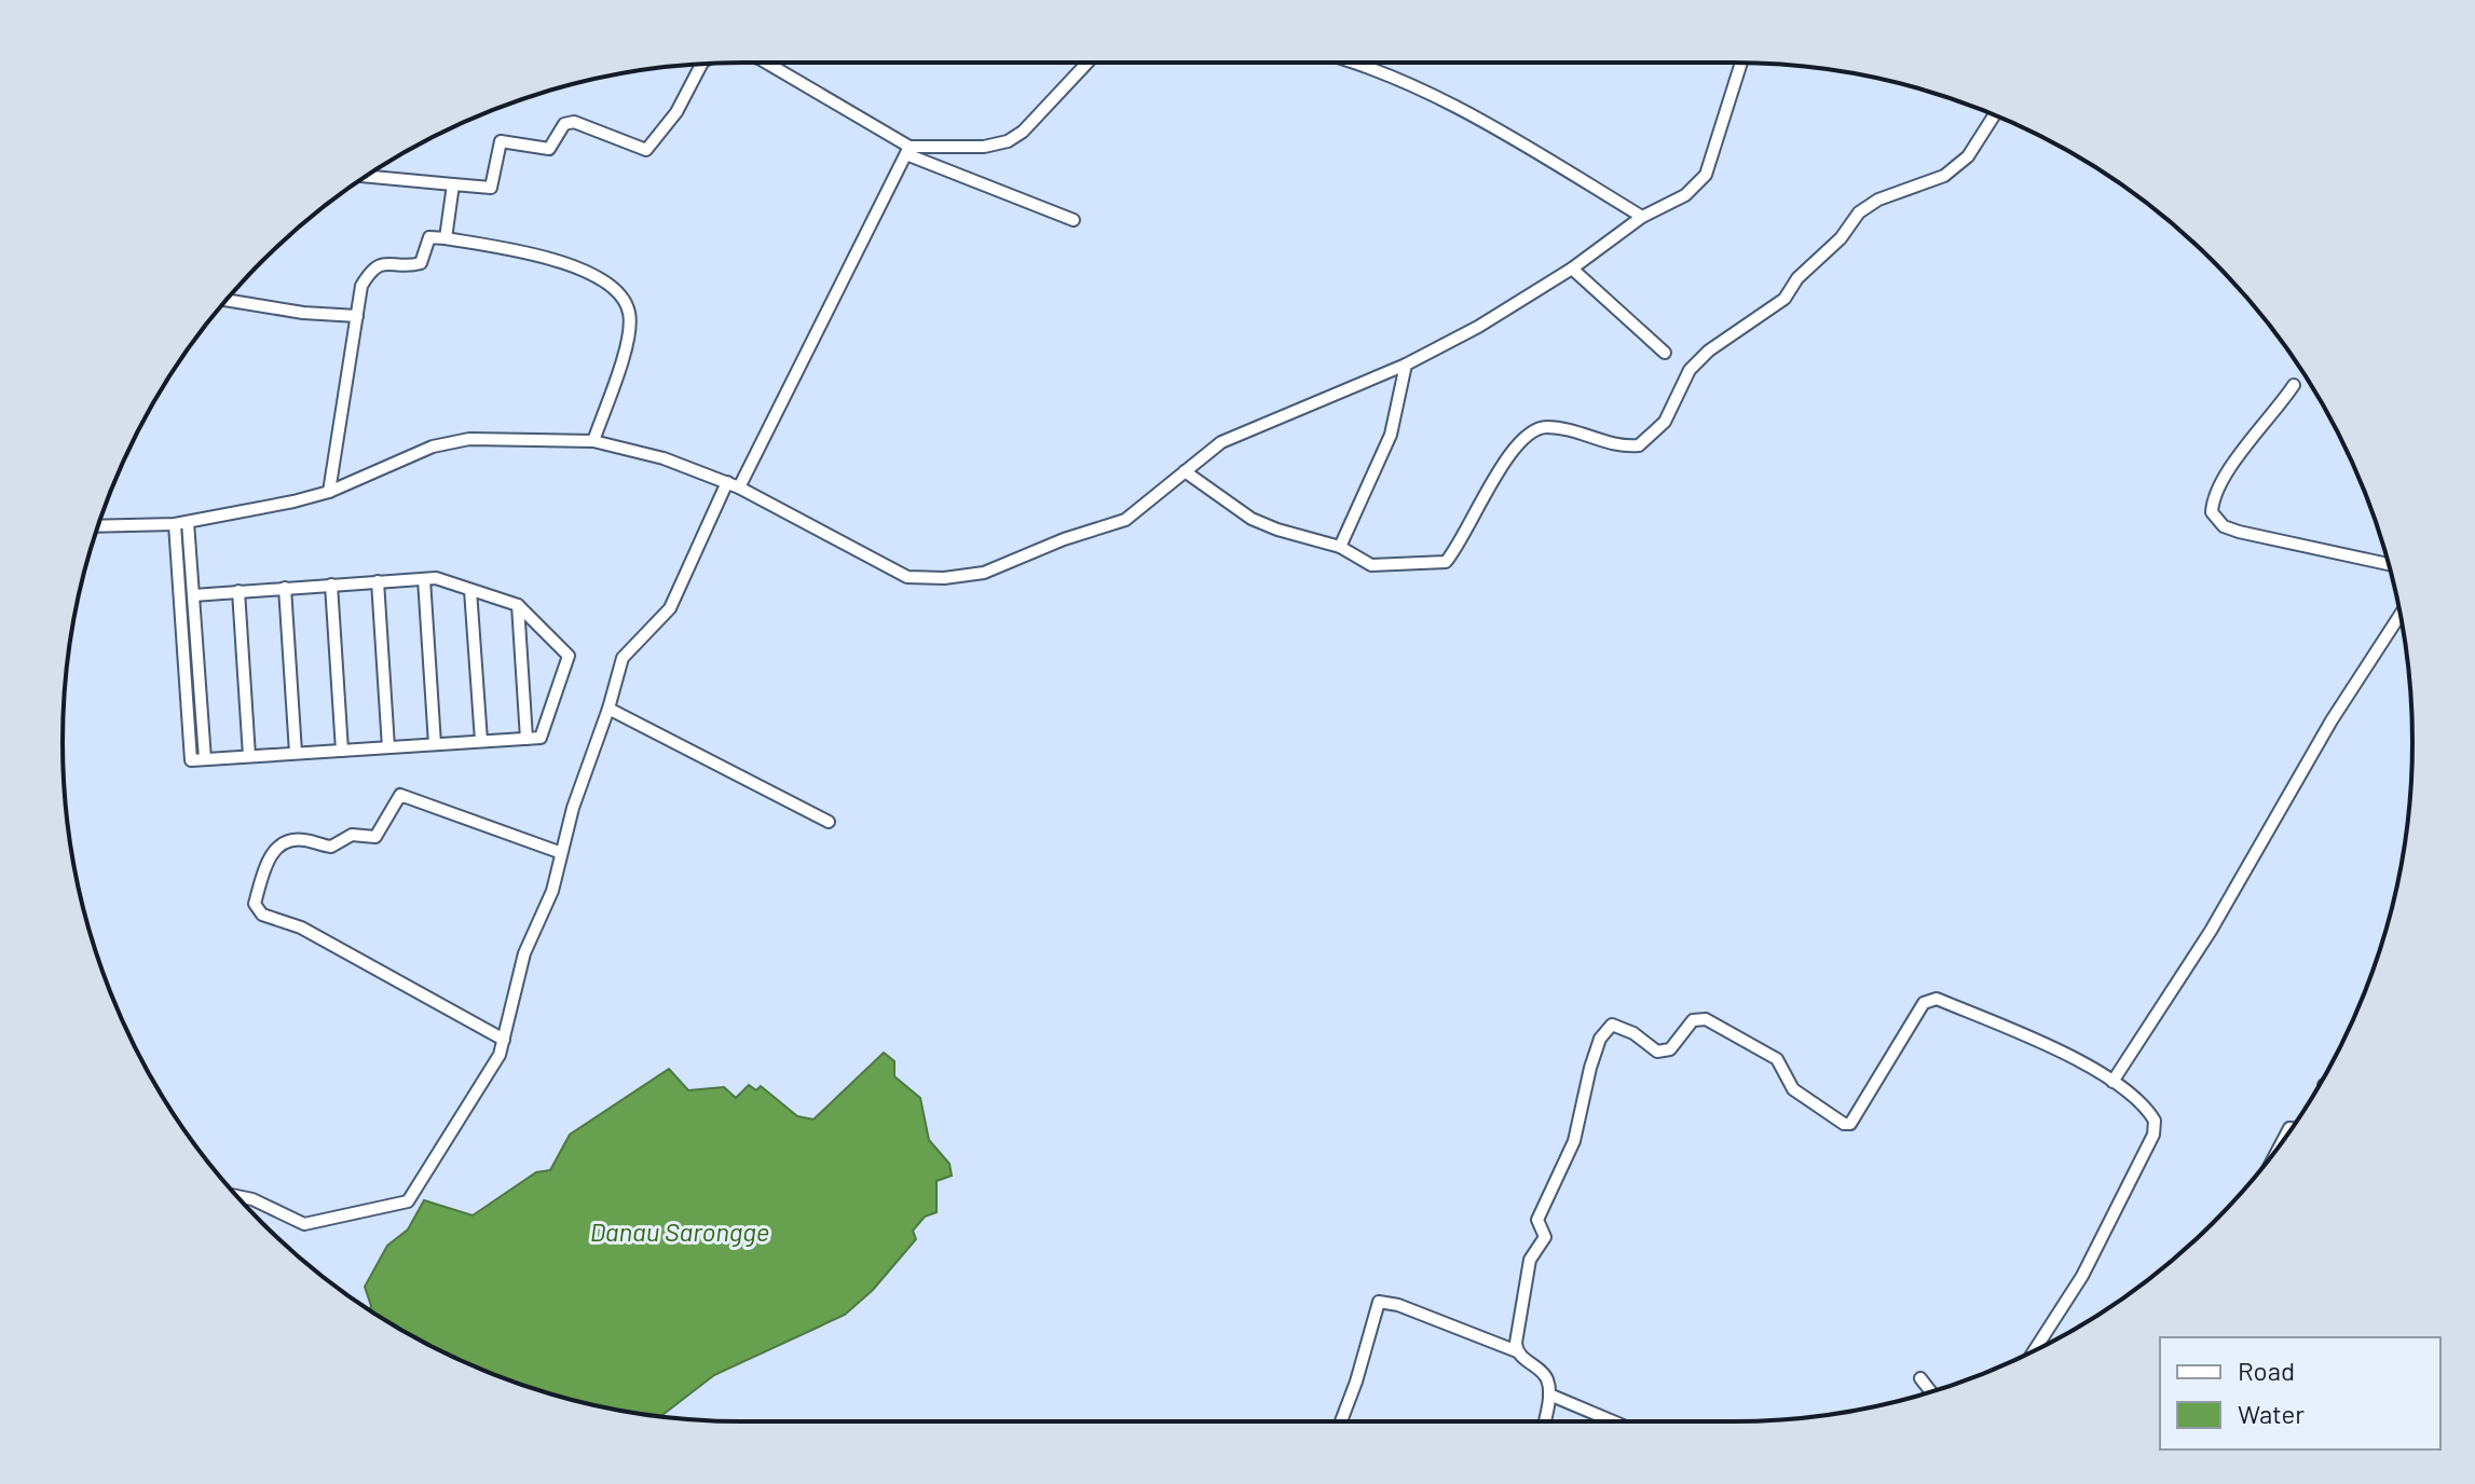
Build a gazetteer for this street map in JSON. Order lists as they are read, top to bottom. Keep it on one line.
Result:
{"water":["Danau Sarongge"],"legend":["Road","Water"]}
